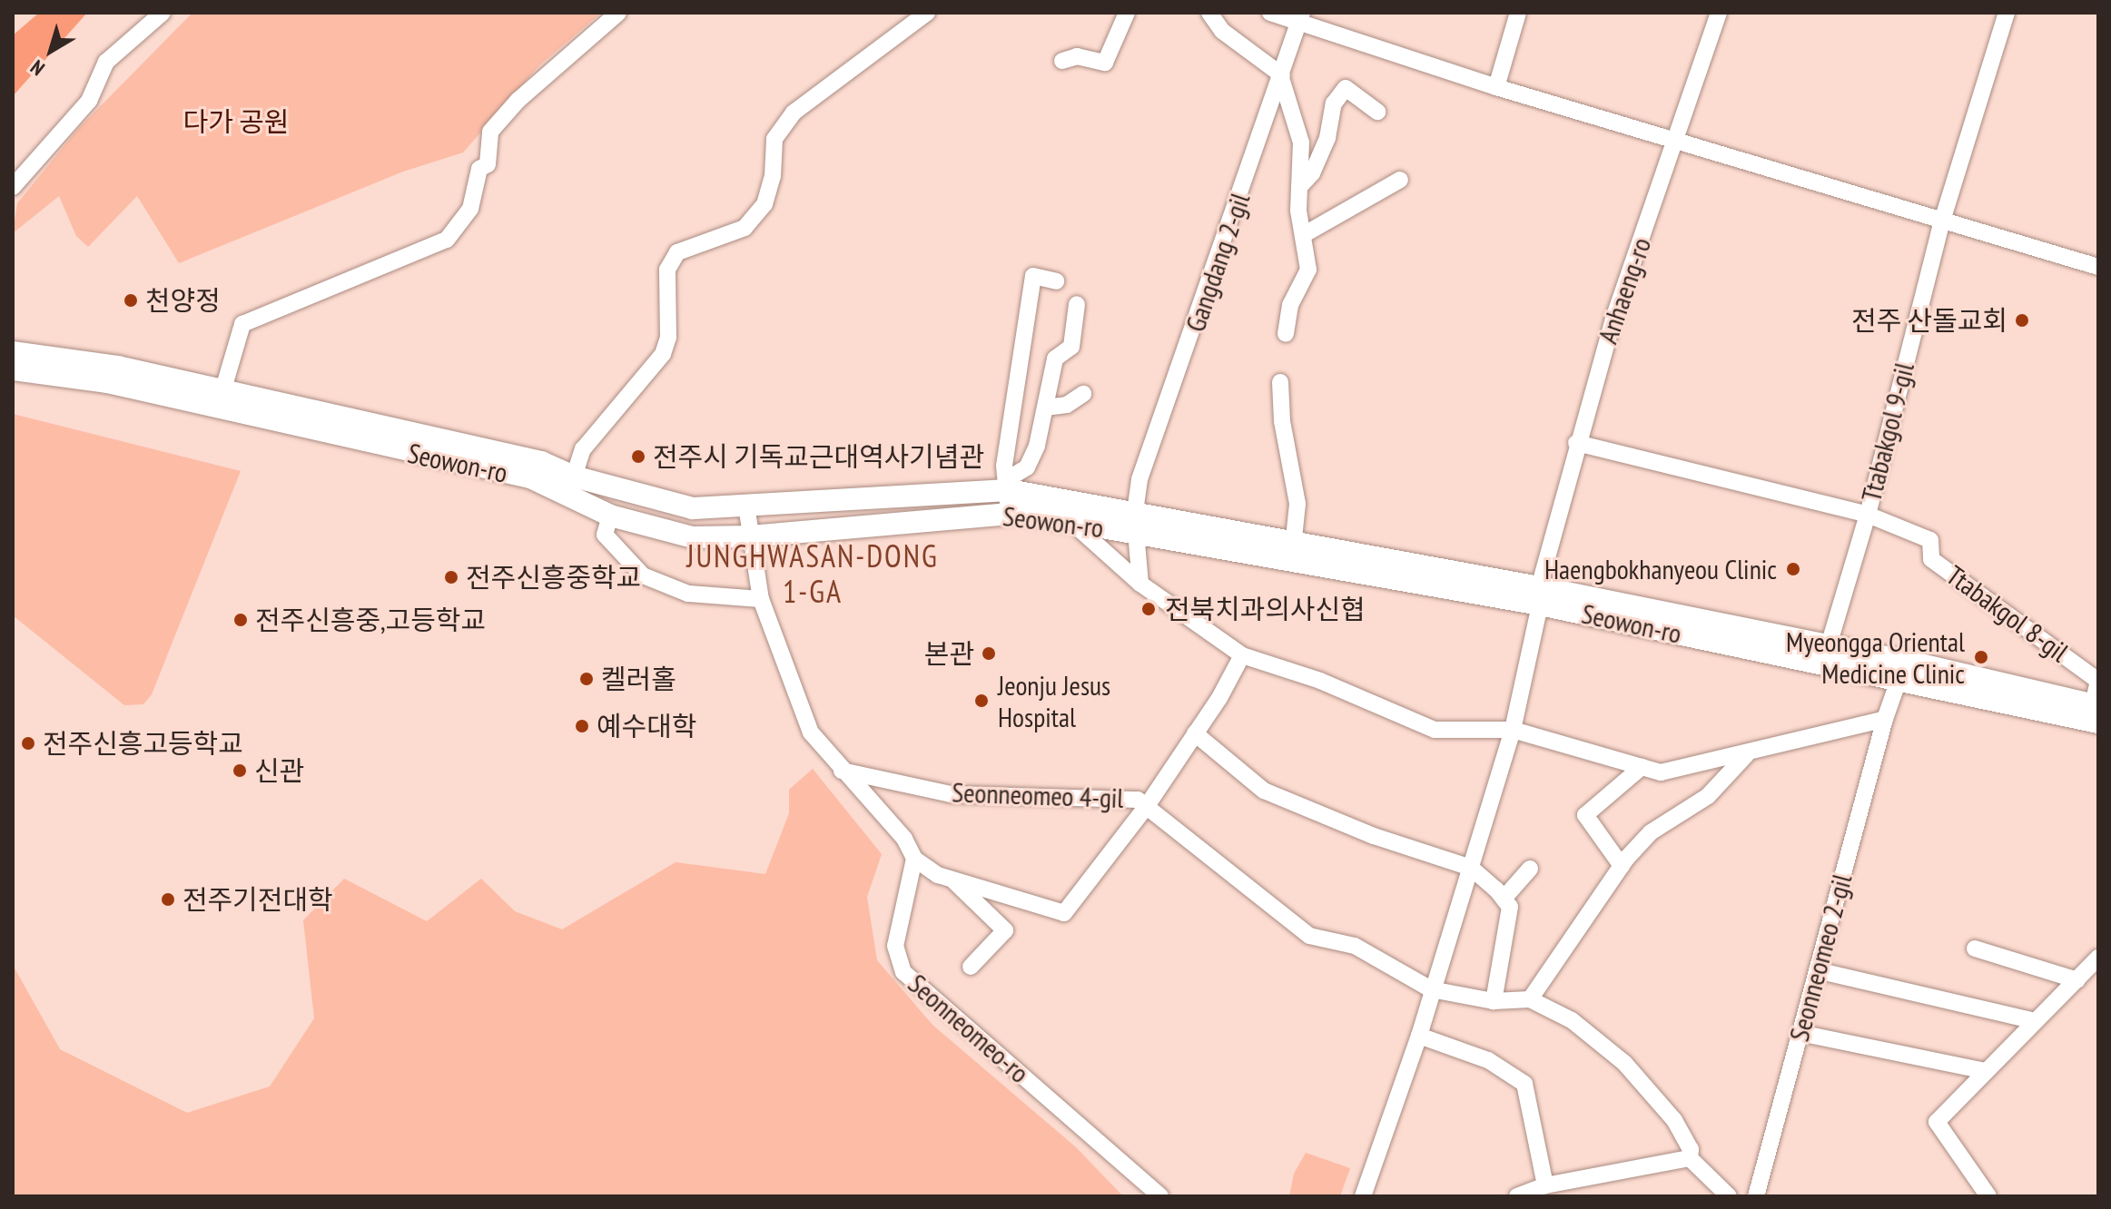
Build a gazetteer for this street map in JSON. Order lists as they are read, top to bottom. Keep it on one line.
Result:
{"streets":{"street":["Gangdang 2-gil","Anhaeng-ro","Ttabakgol 9-gil","Seowon-ro","Ttabakgol 8-gil","Seonneomeo 4-gil","Seonneomeo 2-gil","Seonneomeo-ro"]},"crossings":[["Gangdang 2-gil","Seowon-ro"],["Anhaeng-ro","Seowon-ro"],["Anhaeng-ro","Seonneomeo 4-gil"],["Ttabakgol 9-gil","Seowon-ro"],["Ttabakgol 9-gil","Ttabakgol 8-gil"],["Seowon-ro","Ttabakgol 8-gil"],["Seowon-ro","Seonneomeo 2-gil"],["Seonneomeo 4-gil","Seonneomeo-ro"]],"districts":["JUNGHWASAN-DONG 1-GA"],"parks":["다가 공원"],"places":["천양정","전주 산돌교회","전주시 기독교근대역사기념관","Haengbokhanyeou Clinic","전주신흥중학교","전북치과의사신협","전주신흥중,고등학교","본관","Myeongga Oriental Medicine Clinic","켈러홀","Jeonju Jesus Hospital","예수대학","전주신흥고등학교","신관","전주기전대학"],"north":"bottom left"}
